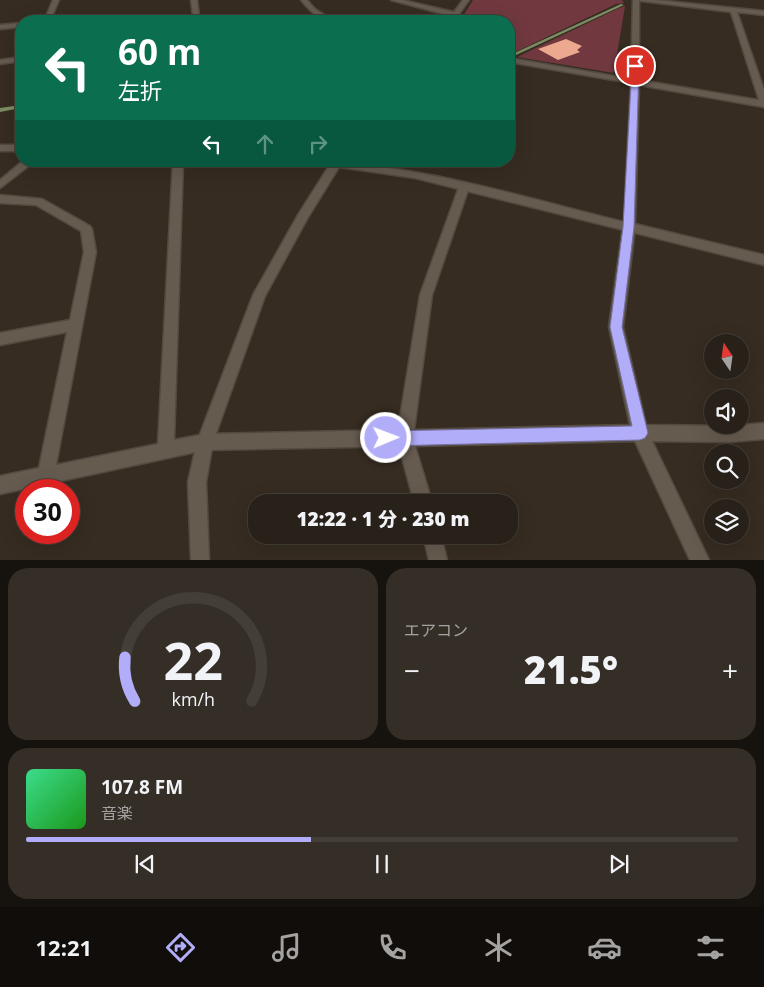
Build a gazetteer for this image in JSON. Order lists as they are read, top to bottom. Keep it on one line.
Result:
{"north":"top","page":{"turn":["60 m","左折"],"limit":"30","trip":"12:22 · 1 分 · 230 m","tile":"エアコン","heat":["−","21.5°","+"],"song":["107.8 FM","音楽"],"tabs":"12:21","gauge":["22","km/h"]}}
